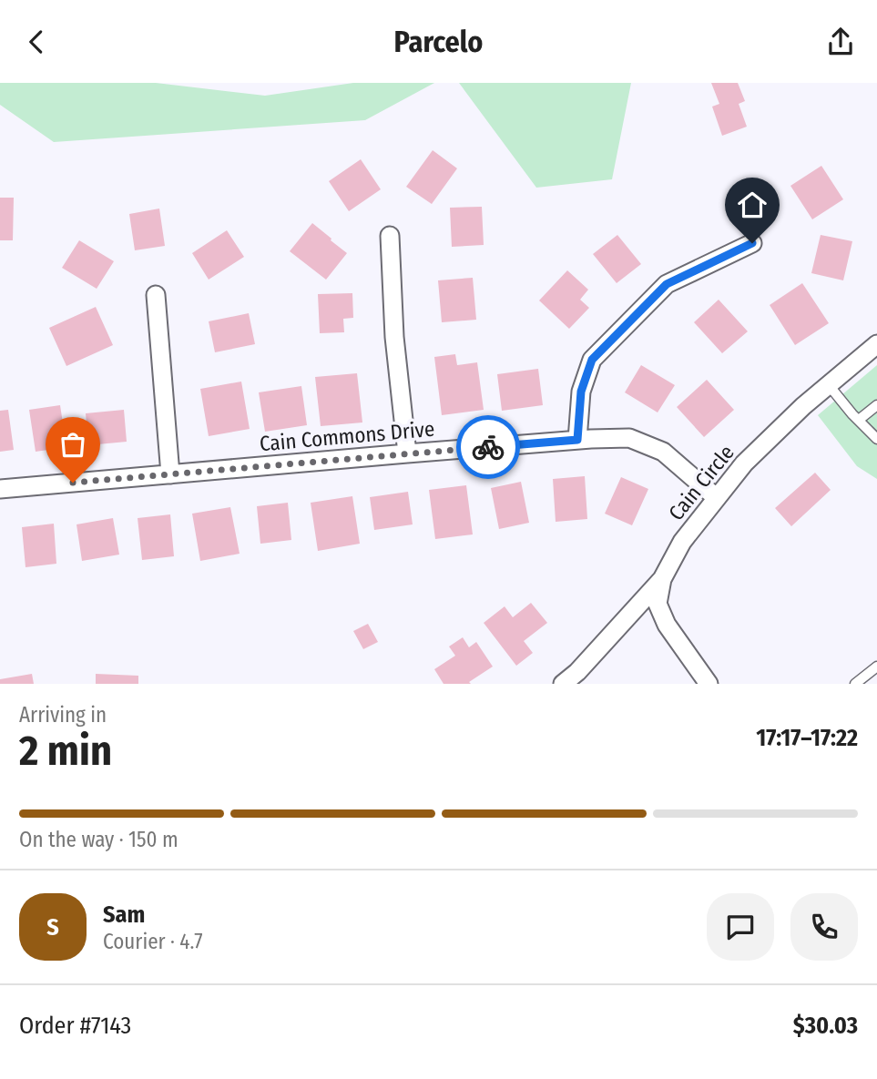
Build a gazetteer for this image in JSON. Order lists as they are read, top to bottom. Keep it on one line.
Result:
{"streets":{"street":["Cain Commons Drive","Cain Circle"]},"crossings":[["Cain Commons Drive","Cain Circle"]],"page":{"header":"Parcelo","heading":["2 min","Arriving in","17:17–17:22"],"panel":["Sam","Courier · 4.7","Order #7143","$30.03"],"bar":"On the way · 150 m","round":"S"}}
